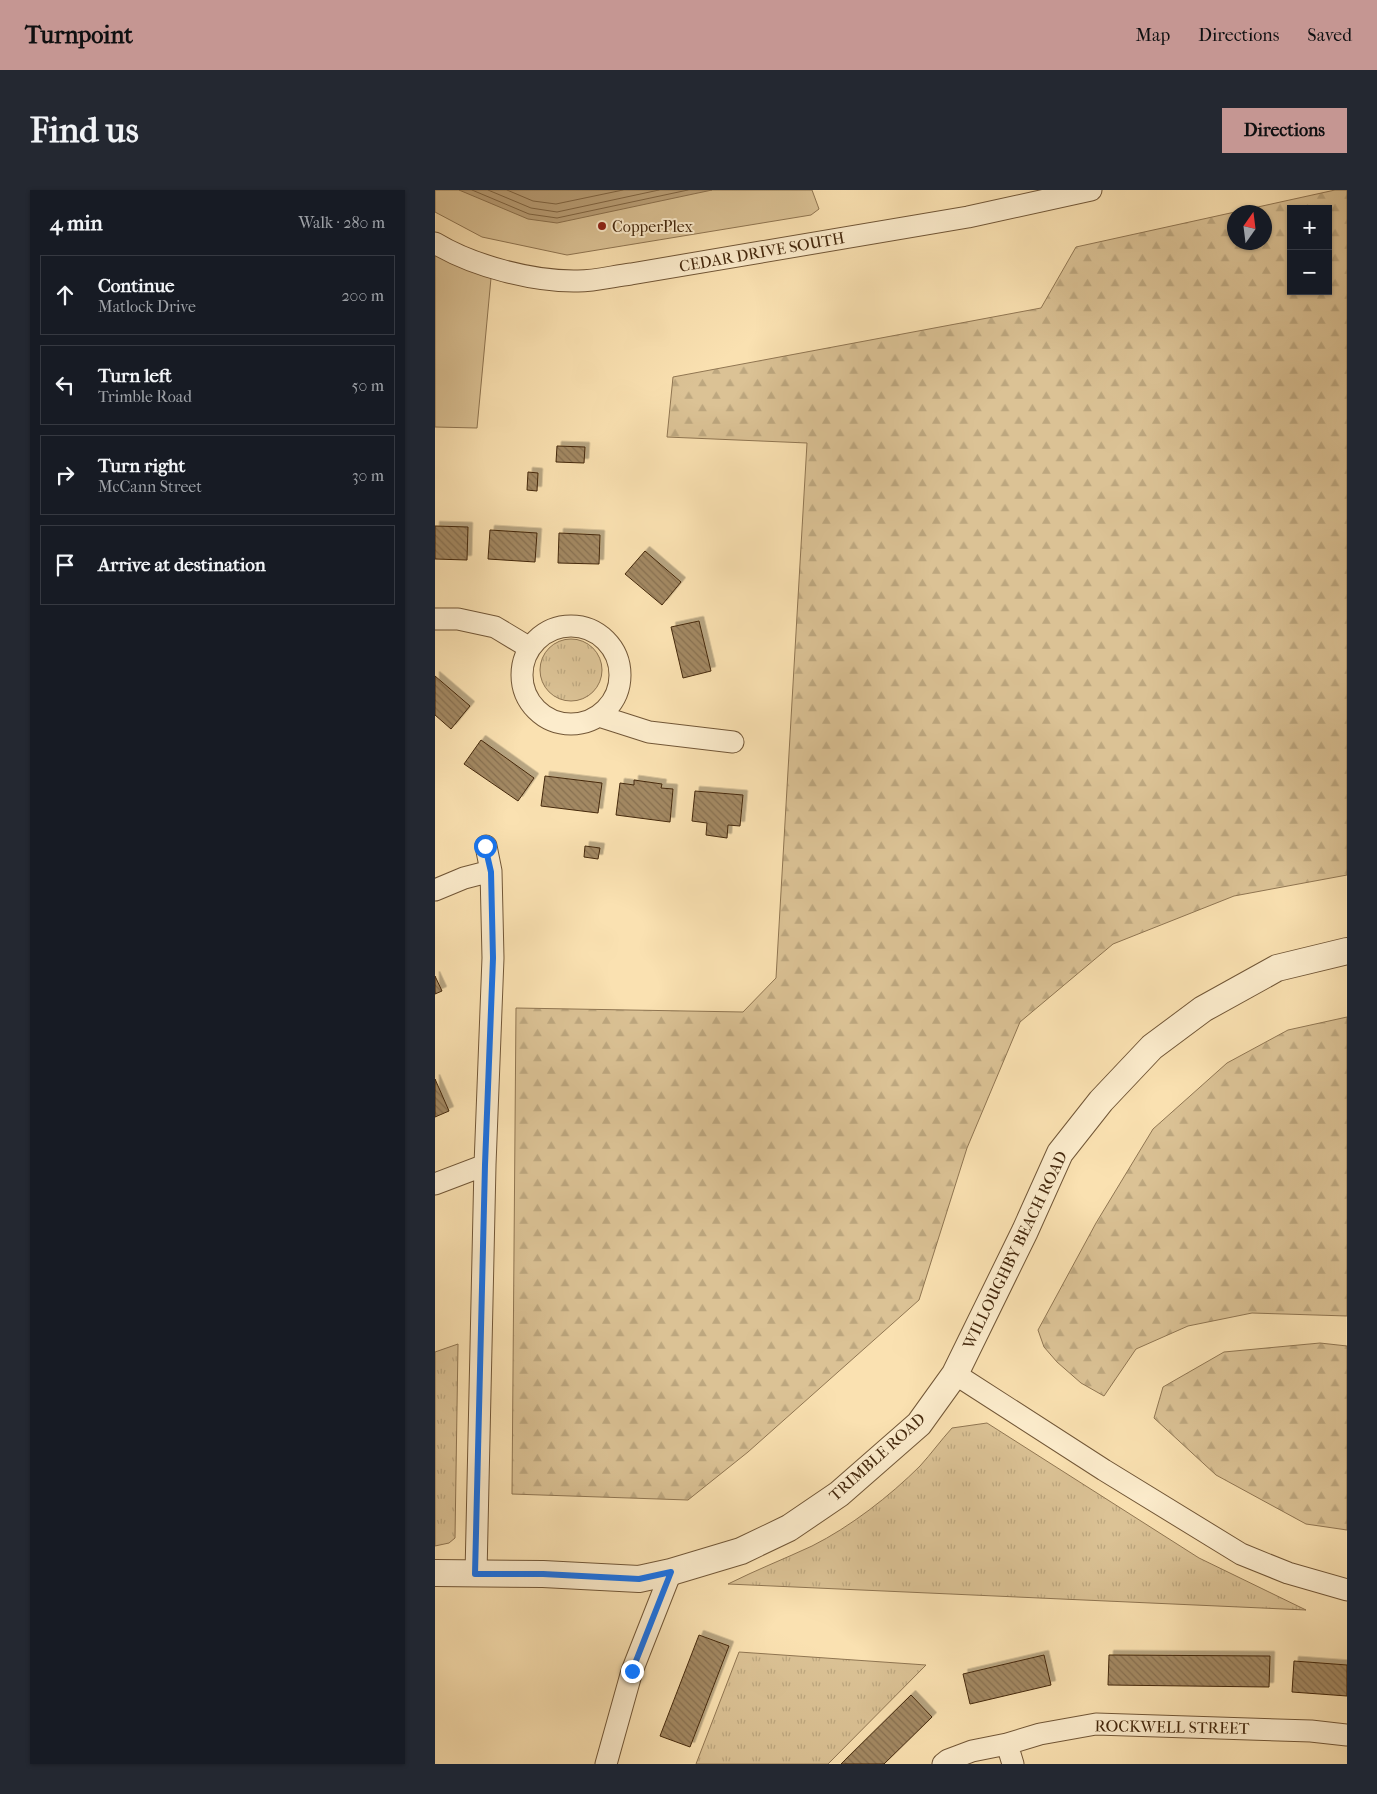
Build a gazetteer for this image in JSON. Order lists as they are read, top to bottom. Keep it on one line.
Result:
{"streets":{"street":["CEDAR DRIVE SOUTH","WILLOUGHBY BEACH ROAD","TRIMBLE ROAD","ROCKWELL STREET"]},"crossings":[["WILLOUGHBY BEACH ROAD","TRIMBLE ROAD"]],"places":["CopperPlex"],"north":"top","page":{"header":"Turnpoint","nav":["Map","Directions","Saved"],"buttons":"Directions","title":"Find us","heading":["4 min","Walk · 280 m"],"map_buttons":["+","−"],"list":[["Continue","Matlock Drive","200 m"],["Turn left","Trimble Road","50 m"],["Turn right","McCann Street","30 m"],"Arrive at destination"]}}
